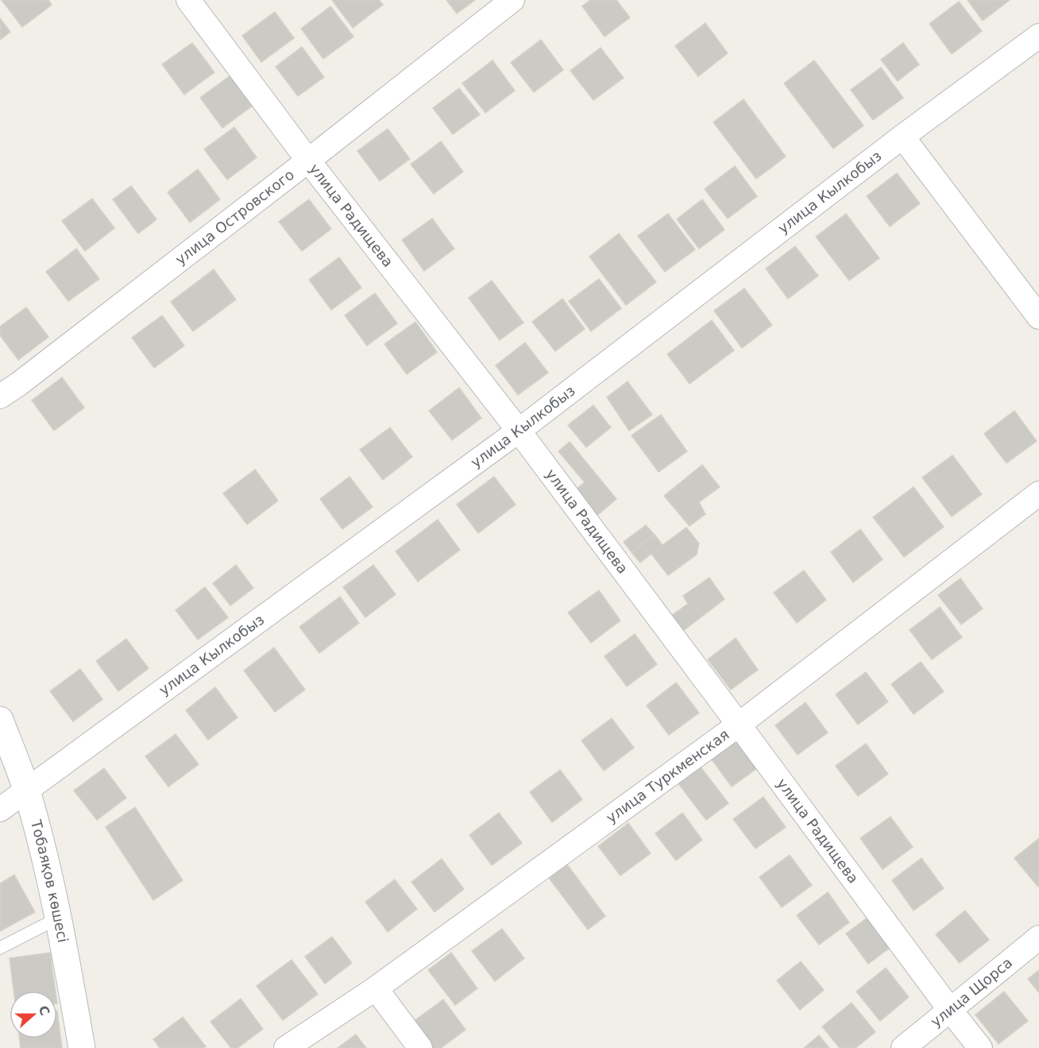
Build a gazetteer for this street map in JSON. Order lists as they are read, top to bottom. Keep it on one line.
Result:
{"streets":{"street":["улица Кылкобыз","улица Радищева","улица Островского","улица Туркменская","Тобаяқов көшесі","улица Щорса"]},"crossings":[["улица Кылкобыз","улица Радищева"],["улица Кылкобыз","Тобаяқов көшесі"],["улица Радищева","улица Островского"],["улица Радищева","улица Туркменская"],["улица Радищева","улица Щорса"]],"north":"right"}
